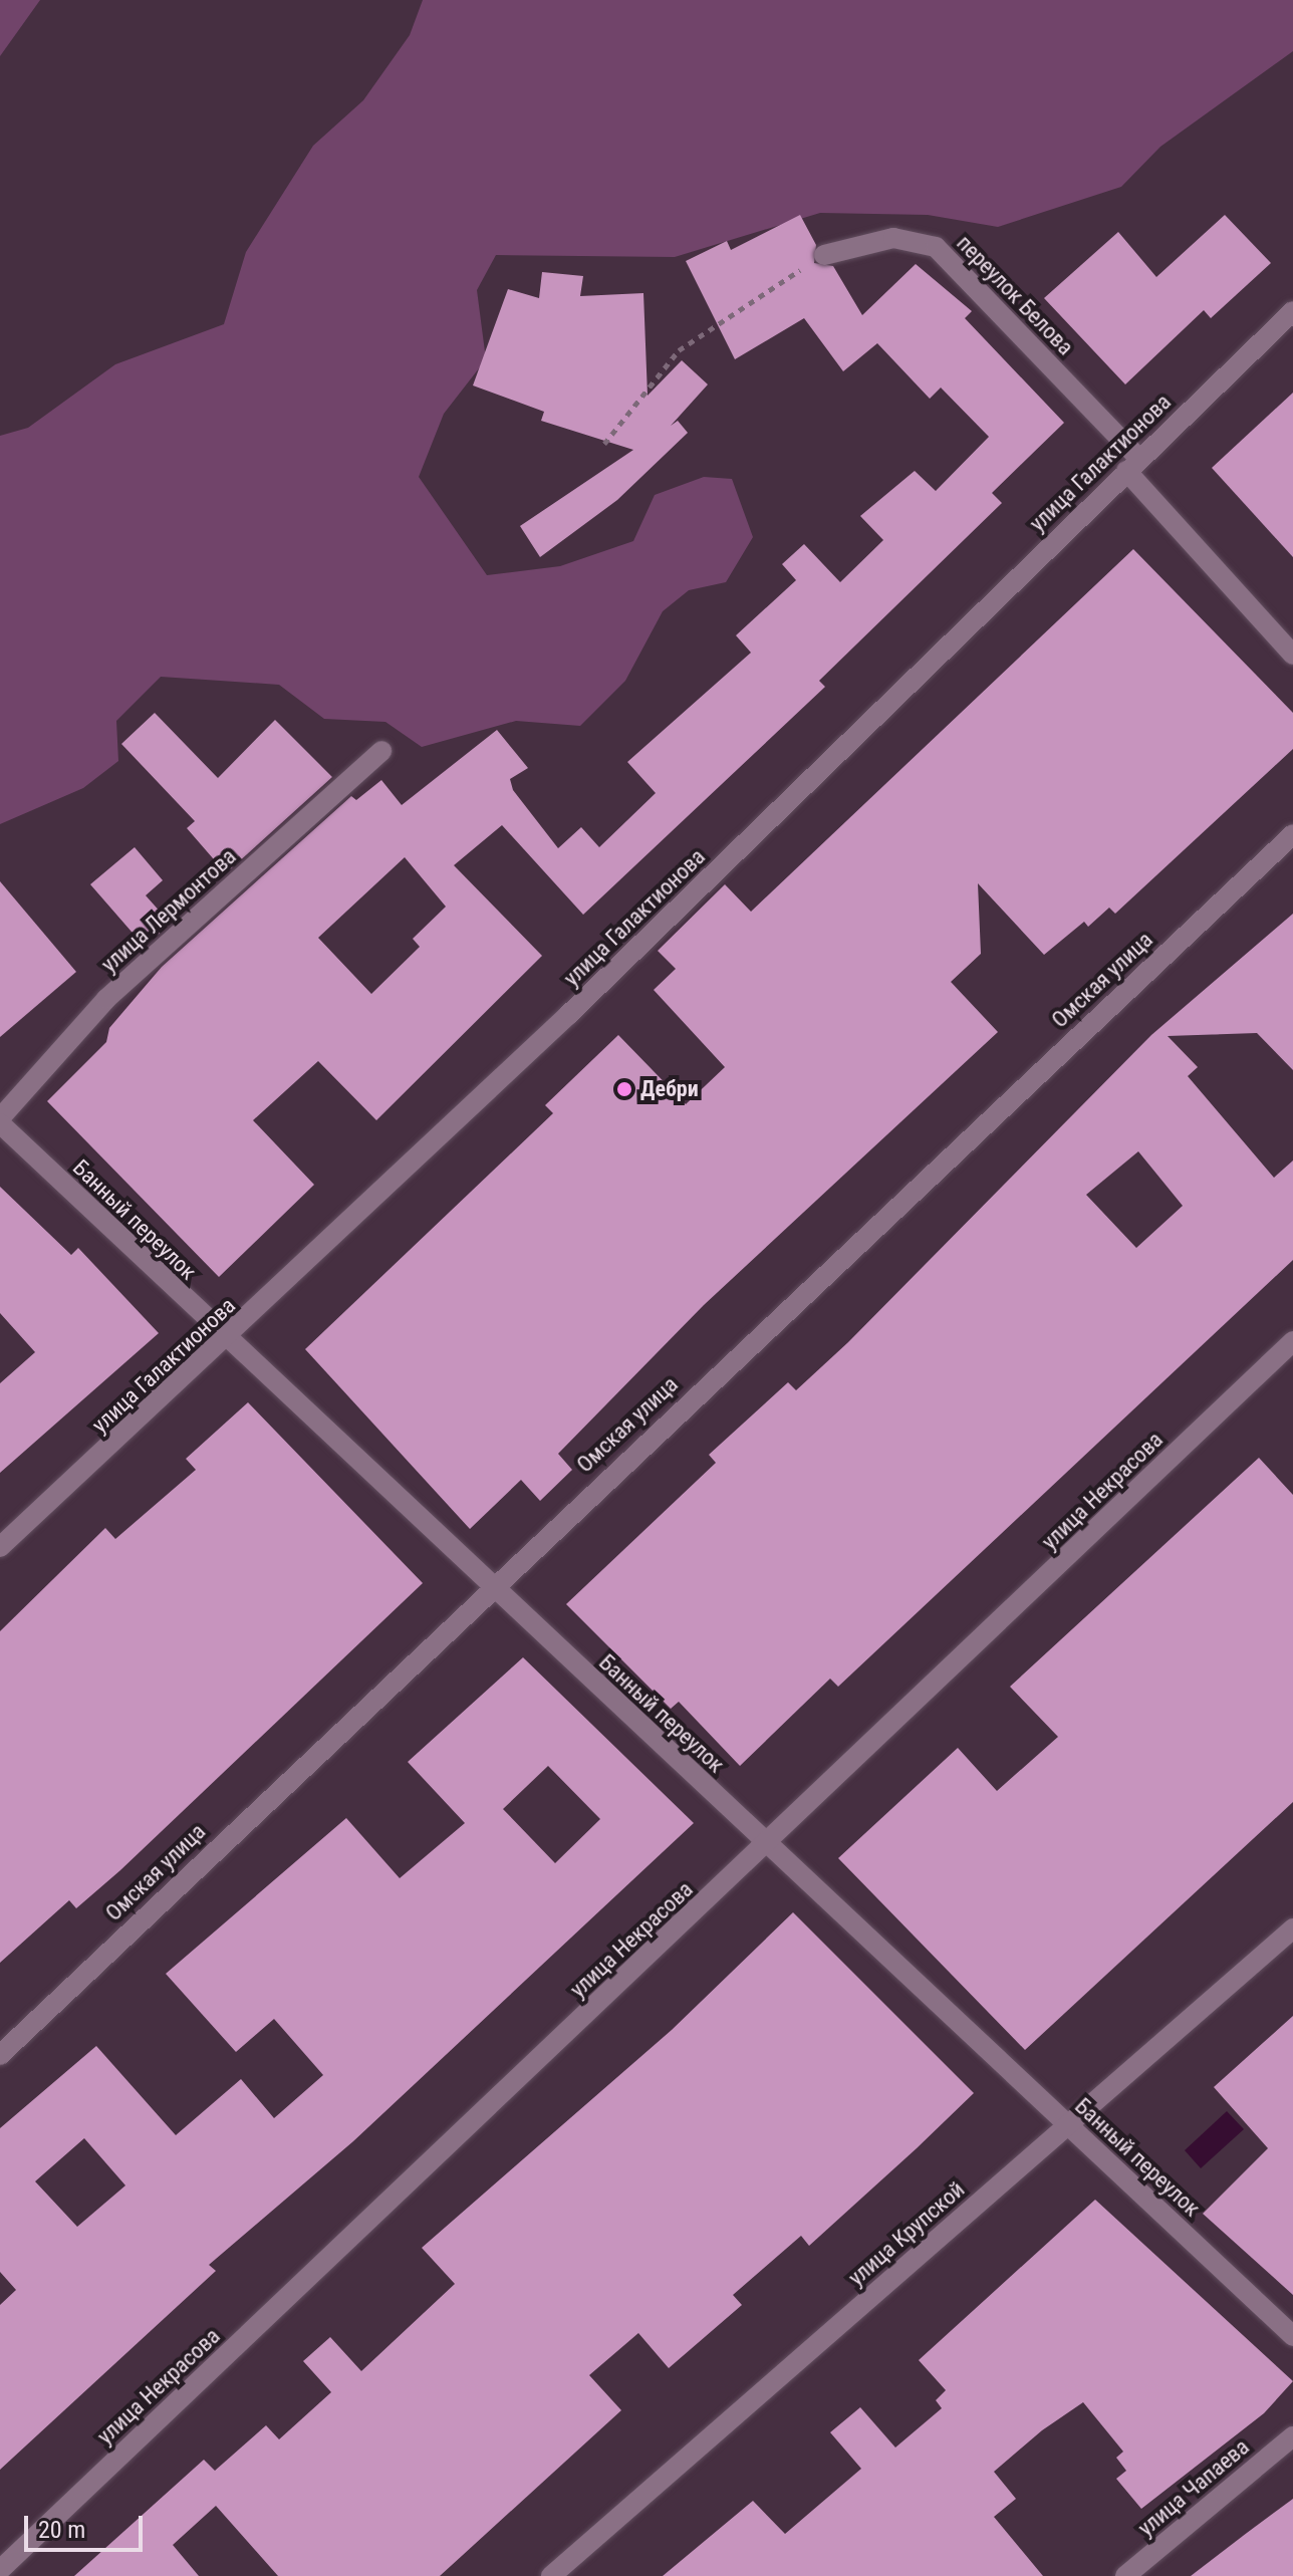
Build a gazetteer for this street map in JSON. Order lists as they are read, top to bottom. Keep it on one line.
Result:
{"streets":{"street":["переулок Белова","улица Галактионова","улица Лермонтова","Омская улица","Банный переулок","улица Некрасова","улица Крупской","улица Чапаева"]},"crossings":[["переулок Белова","улица Галактионова"],["улица Галактионова","Банный переулок"],["улица Лермонтова","Банный переулок"],["Омская улица","Банный переулок"],["Банный переулок","улица Некрасова"],["Банный переулок","улица Крупской"]],"places":["Дебри"],"scale_bar":"20 m"}
